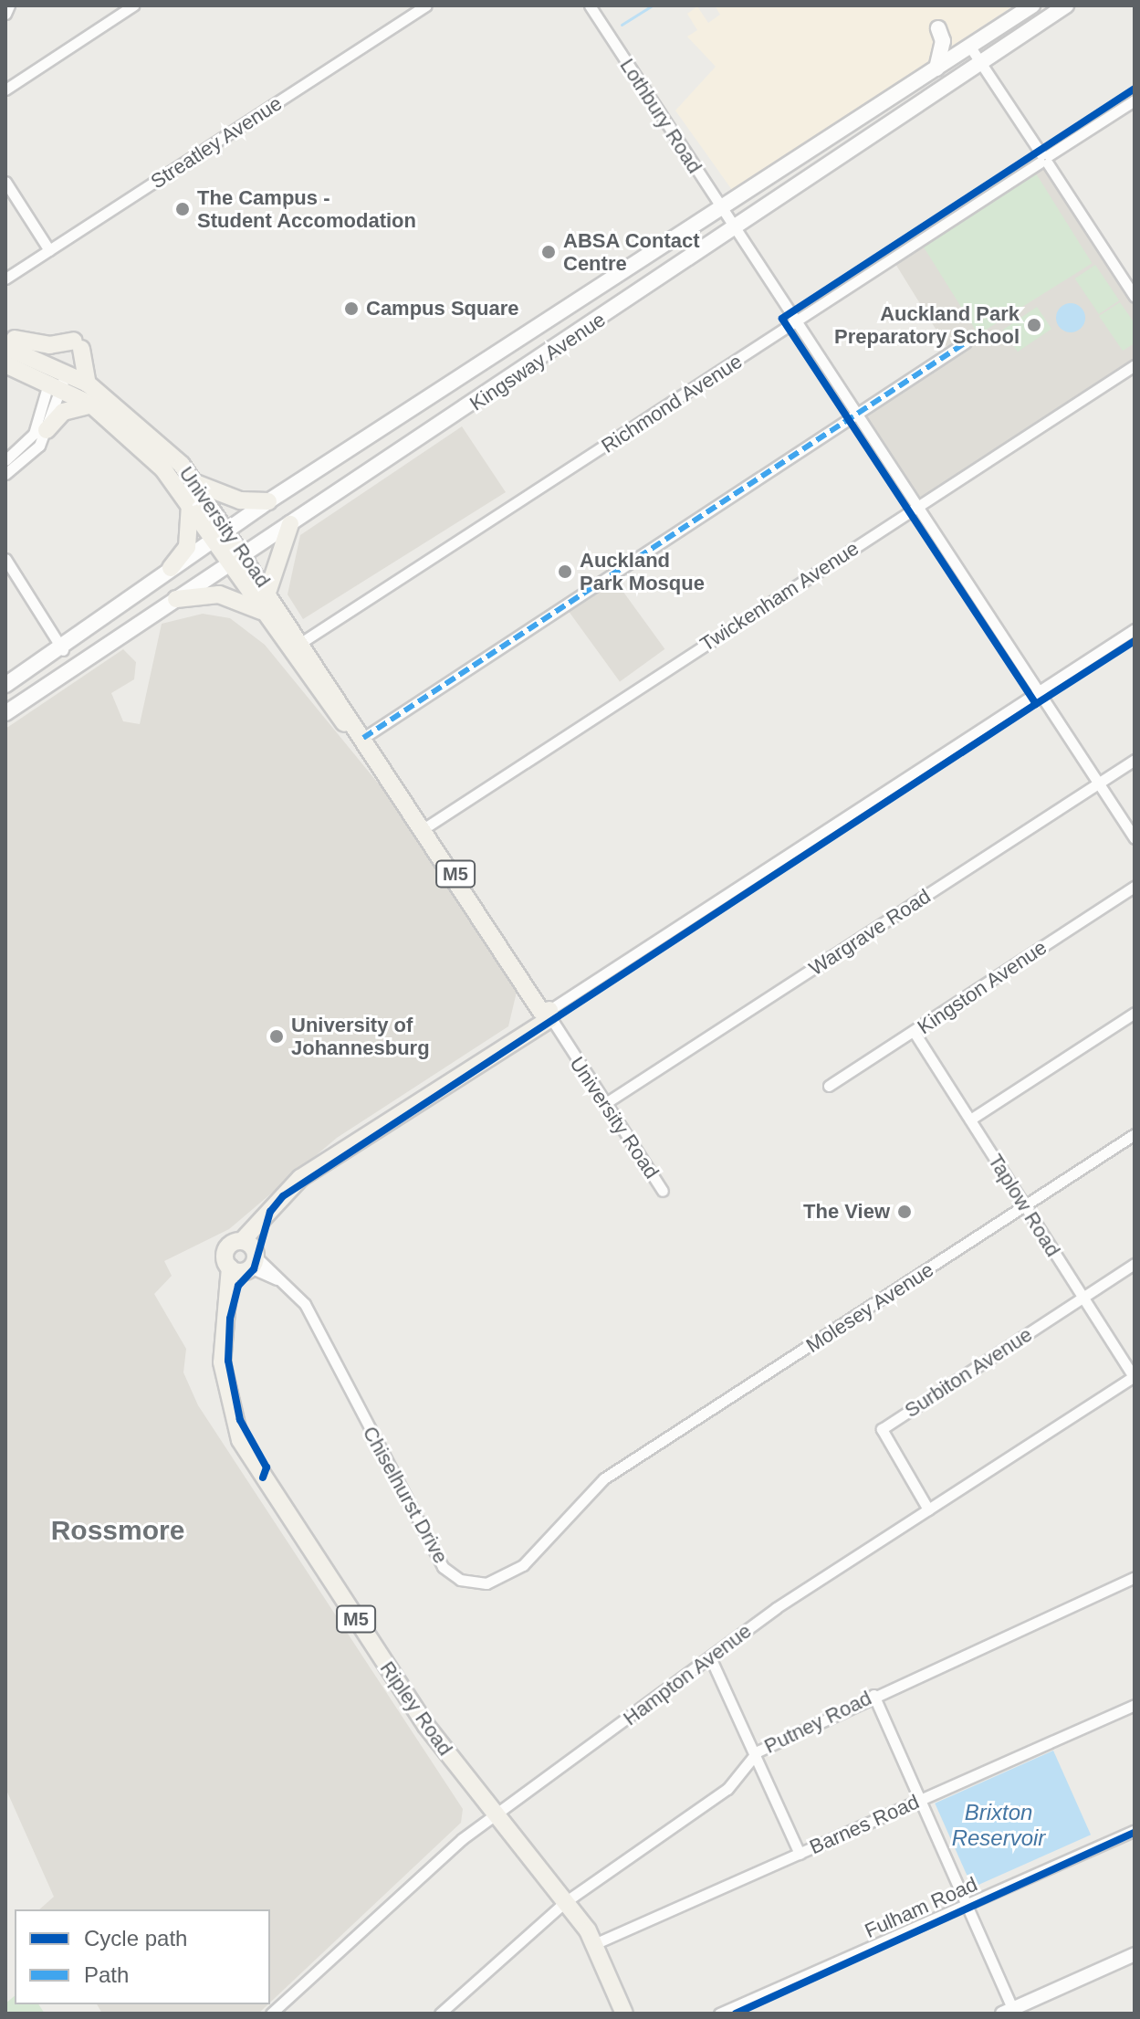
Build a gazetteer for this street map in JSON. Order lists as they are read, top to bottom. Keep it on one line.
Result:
{"streets":{"main road":["Kingsway Avenue","University Road","M5","Ripley Road"],"street":["Lothbury Road","Streatley Avenue","Richmond Avenue","Twickenham Avenue","Wargrave Road","Kingston Avenue","Taplow Road","Molesey Avenue","Surbiton Avenue","Chiselhurst Drive","Hampton Avenue","Putney Road","Barnes Road","Fulham Road"]},"crossings":[["Lothbury Road","Kingsway Avenue"],["Lothbury Road","Richmond Avenue"],["Lothbury Road","Twickenham Avenue"],["Lothbury Road","Wargrave Road"],["Kingsway Avenue","University Road"],["Richmond Avenue","University Road"],["University Road","Twickenham Avenue"],["University Road","Wargrave Road"],["Kingston Avenue","Taplow Road"],["Taplow Road","Molesey Avenue"],["Taplow Road","Surbiton Avenue"],["Taplow Road","Hampton Avenue"],["Molesey Avenue","Chiselhurst Drive"],["Surbiton Avenue","Hampton Avenue"],["Chiselhurst Drive","Ripley Road"],["Hampton Avenue","Ripley Road"],["Ripley Road","Putney Road"],["Ripley Road","Barnes Road"]],"districts":["Rossmore"],"water":["Brixton Reservoir"],"places":["The Campus - Student Accomodation","ABSA Contact Centre","Campus Square","Auckland Park Preparatory School","Auckland Park Mosque","University of Johannesburg","The View"],"legend":["Cycle path","Path"]}
